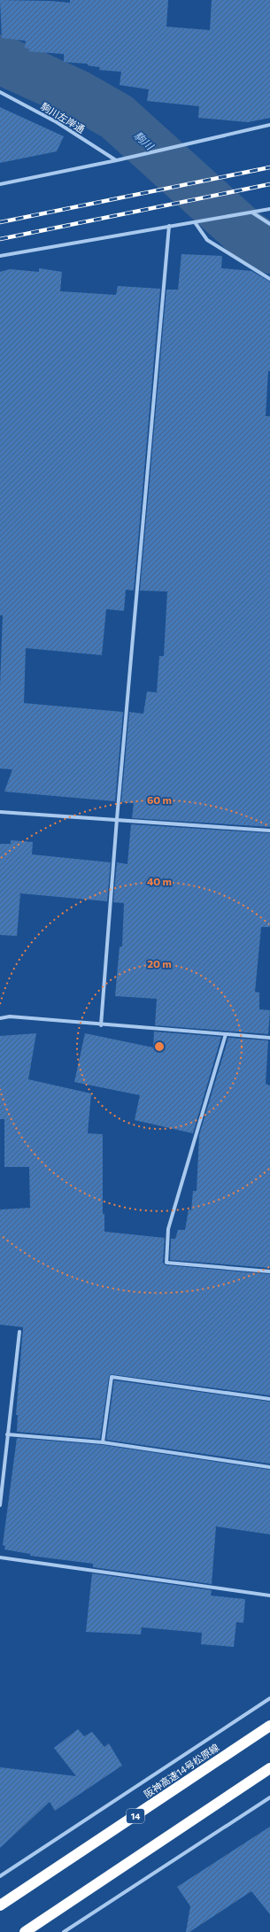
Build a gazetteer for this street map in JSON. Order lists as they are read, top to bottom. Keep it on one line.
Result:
{"streets":{"highway":["阪神高速14号松原線","14"],"street":["駒川左岸通"]},"water":["駒川"],"rings":["60 m","40 m","20 m"]}
